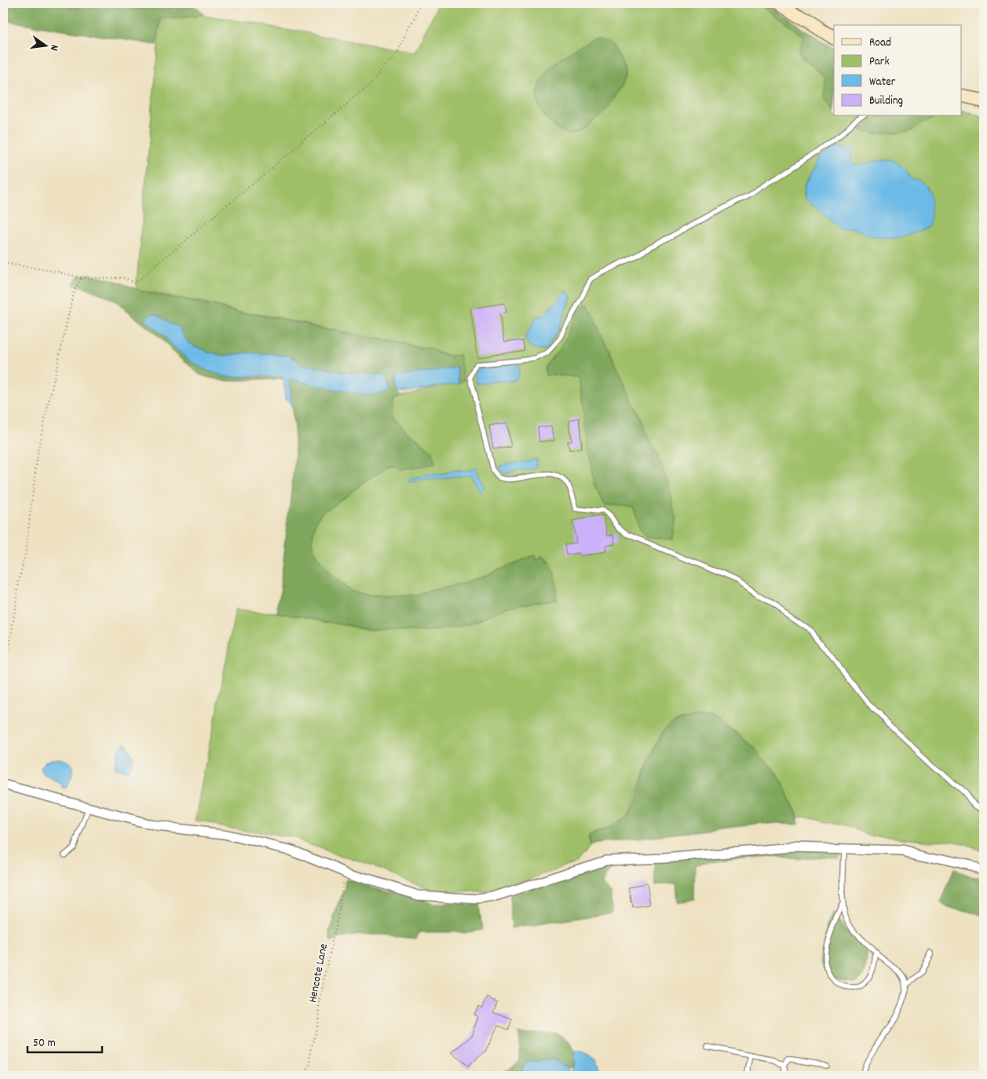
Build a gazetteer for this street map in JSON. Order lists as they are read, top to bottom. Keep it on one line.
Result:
{"streets":{"path":["Hencote Lane"]},"legend":["Road","Park","Water","Building"],"scale_bar":"50 m","north":"right"}
